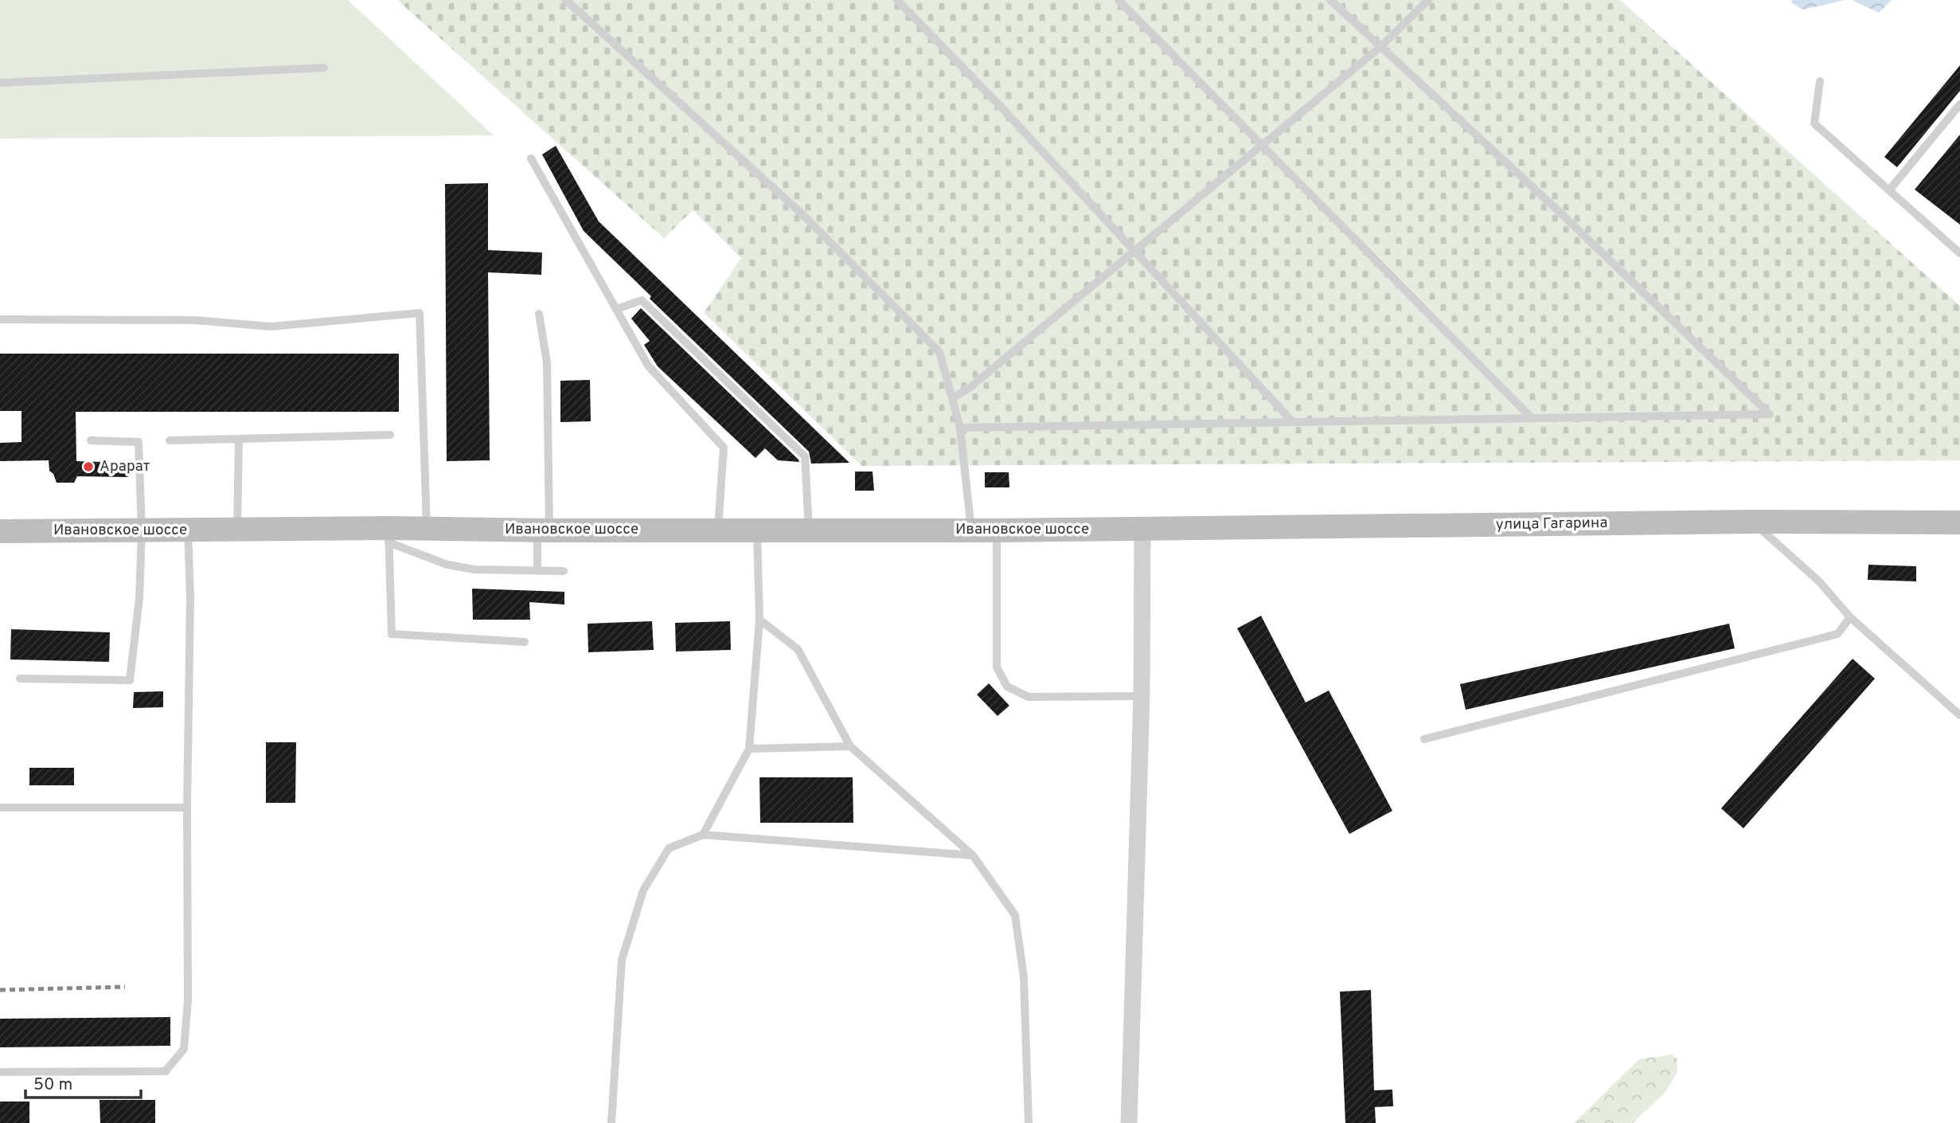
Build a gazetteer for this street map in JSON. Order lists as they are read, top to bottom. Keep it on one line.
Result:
{"streets":{"street":["улица Гагарина","Ивановское шоссе"]},"crossings":[["улица Гагарина","Ивановское шоссе"]],"places":["Арарат"],"scale_bar":"50 m"}
